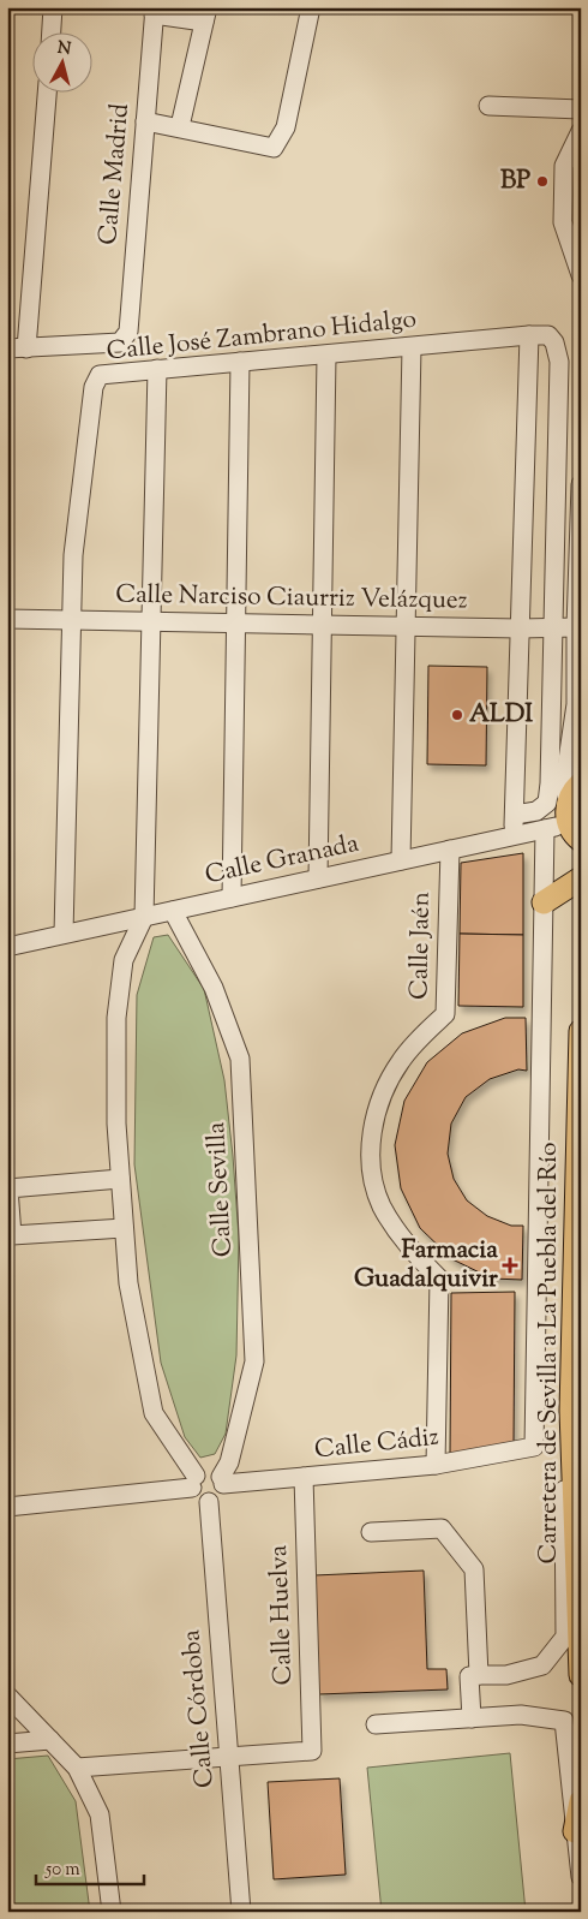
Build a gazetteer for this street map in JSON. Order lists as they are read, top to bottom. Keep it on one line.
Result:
{"streets":{"main road":["Carretera de Sevilla a La Puebla del Río"],"street":["Calle Madrid","Calle José Zambrano Hidalgo","Calle Narciso Ciaurriz Velázquez","Calle Granada","Calle Jaén","Calle Sevilla","Calle Cádiz","Calle Huelva","Calle Córdoba"]},"crossings":[["Calle José Zambrano Hidalgo","Calle Narciso Ciaurriz Velázquez"],["Calle José Zambrano Hidalgo","Calle Granada"],["Calle Granada","Calle Jaén"],["Calle Granada","Calle Sevilla"],["Calle Jaén","Calle Cádiz"],["Calle Sevilla","Calle Cádiz"],["Calle Sevilla","Calle Córdoba"],["Calle Cádiz","Calle Huelva"],["Calle Cádiz","Calle Córdoba"],["Calle Huelva","Calle Córdoba"]],"places":{"other":["BP","ALDI"],"health":["Farmacia Guadalquivir"]},"scale_bar":"50 m","north":"top"}
